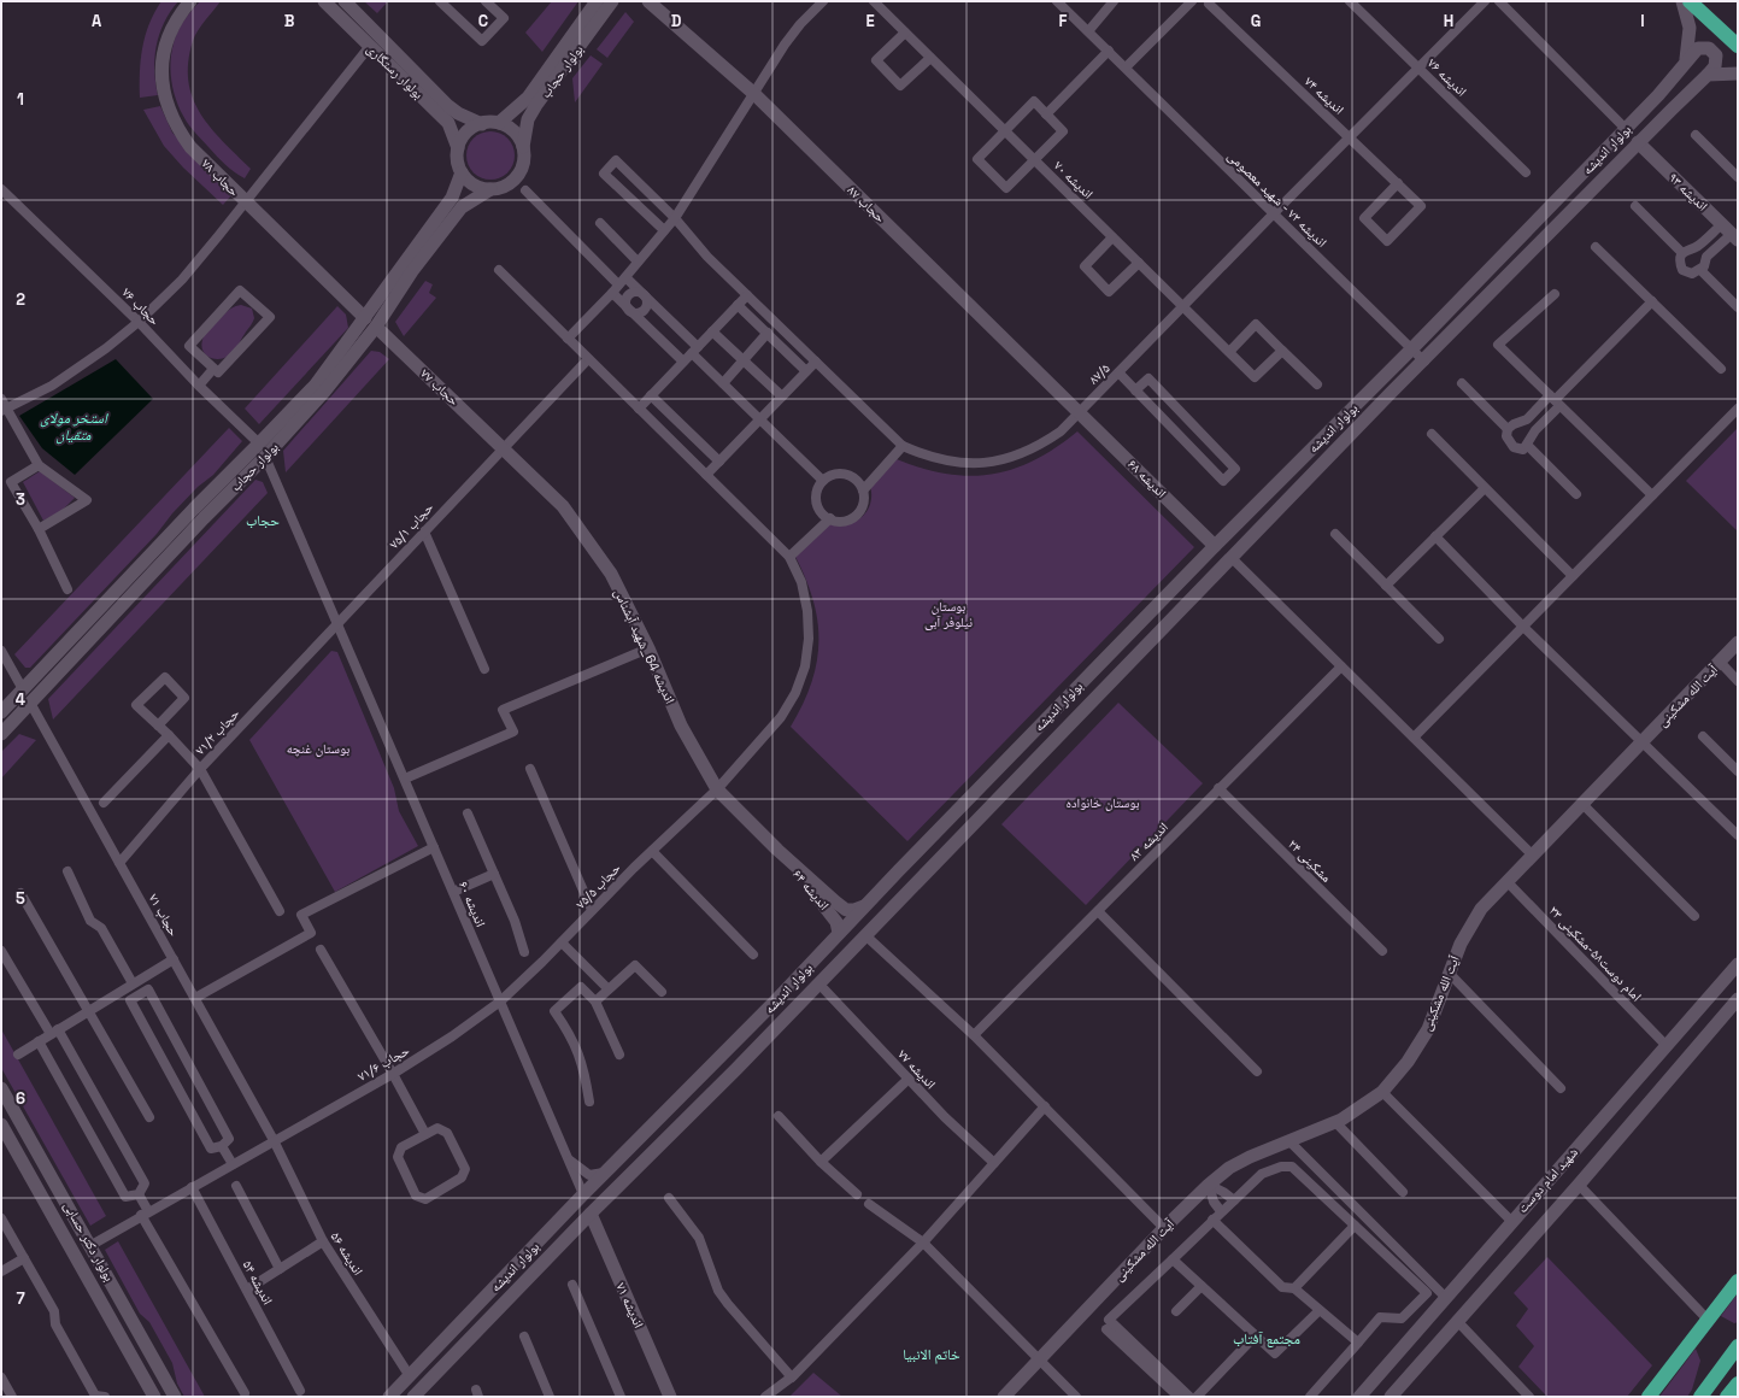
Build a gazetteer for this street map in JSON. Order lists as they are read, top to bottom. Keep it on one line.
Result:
{"streets":{"main road":["بولوار رستگاری","بولوار حجاب","بولوار اندیشه","حجاب ۷۸","اندیشه ۹۳","حجاب ۸۷","حجاب ۷۷","اندیشه ۶۸","اندیشه 64_شهید آبشناس","آیت الله مشکینی","اندیشه ۶۴","شهید امام دوست","بولوار دکتر حسابی","اندیشه ۷۱"],"street":["اندیشه ۷۶","اندیشه ۷۴","اندیشه ۷۰","اندیشه ۷۲ - شهید معصومی","حجاب ۷۶","۸۷/۵","حجاب ۷۵/۱","حجاب ۷۱/۲","اندیشه ۸۳","مشکینی ۲۴","حجاب ۷۵/۵","اندیشه ۶۰","حجاب ۷۱","امام دوست۵۸-مشکینی ۳۳","حجاب ۷۱/۶","اندیشه ۷۷","اندیشه ۵۶","اندیشه ۵۴"]},"crossings":[["بولوار رستگاری","بولوار حجاب"],["بولوار حجاب","حجاب ۷۸"],["بولوار حجاب","حجاب ۷۶"],["بولوار حجاب","حجاب ۷۷"],["بولوار حجاب","اندیشه ۶۰"],["بولوار حجاب","حجاب ۷۱"],["اندیشه ۷۶","۸۷/۵"],["اندیشه ۷۴","۸۷/۵"],["بولوار اندیشه","اندیشه ۹۳"],["بولوار اندیشه","اندیشه ۷۲ - شهید معصومی"],["بولوار اندیشه","اندیشه ۶۸"],["بولوار اندیشه","اندیشه ۶۴"],["بولوار اندیشه","اندیشه ۶۰"],["بولوار اندیشه","اندیشه ۵۶"],["بولوار اندیشه","اندیشه ۷۱"],["اندیشه ۷۰","۸۷/۵"],["اندیشه ۷۲ - شهید معصومی","۸۷/۵"],["حجاب ۸۷","۸۷/۵"],["حجاب ۸۷","اندیشه ۶۸"],["۸۷/۵","اندیشه ۶۸"],["حجاب ۷۷","حجاب ۷۵/۱"],["حجاب ۷۷","اندیشه 64_شهید آبشناس"],["حجاب ۷۵/۱","اندیشه 64_شهید آبشناس"],["حجاب ۷۵/۱","حجاب ۷۱/۲"],["حجاب ۷۵/۱","حجاب ۷۵/۵"],["حجاب ۷۵/۱","اندیشه ۶۰"],["اندیشه 64_شهید آبشناس","حجاب ۷۵/۵"],["اندیشه 64_شهید آبشناس","اندیشه ۶۴"],["آیت الله مشکینی","امام دوست۵۸-مشکینی ۳۳"],["حجاب ۷۱/۲","اندیشه ۶۰"],["حجاب ۷۱/۲","حجاب ۷۱"],["اندیشه ۸۳","مشکینی ۲۴"],["حجاب ۷۵/۵","اندیشه ۶۰"],["حجاب ۷۵/۵","حجاب ۷۱/۶"],["اندیشه ۶۰","حجاب ۷۱/۶"],["حجاب ۷۱","حجاب ۷۱/۶"],["حجاب ۷۱","اندیشه ۵۶"],["امام دوست۵۸-مشکینی ۳۳","شهید امام دوست"],["حجاب ۷۱/۶","بولوار دکتر حسابی"],["حجاب ۷۱/۶","اندیشه ۵۶"],["حجاب ۷۱/۶","اندیشه ۵۴"]],"districts":["حجاب","مجتمع آفتاب","خاتم الانبیا"],"water":["استخر مولای متقیان"],"parks":["بوستان نیلوفر آبی","بوستان غنچه","بوستان خانواده"],"grid":{"columns":["A","B","C","D","E","F","G","H","I"],"rows":["1","2","3","4","5","6","7"]}}
